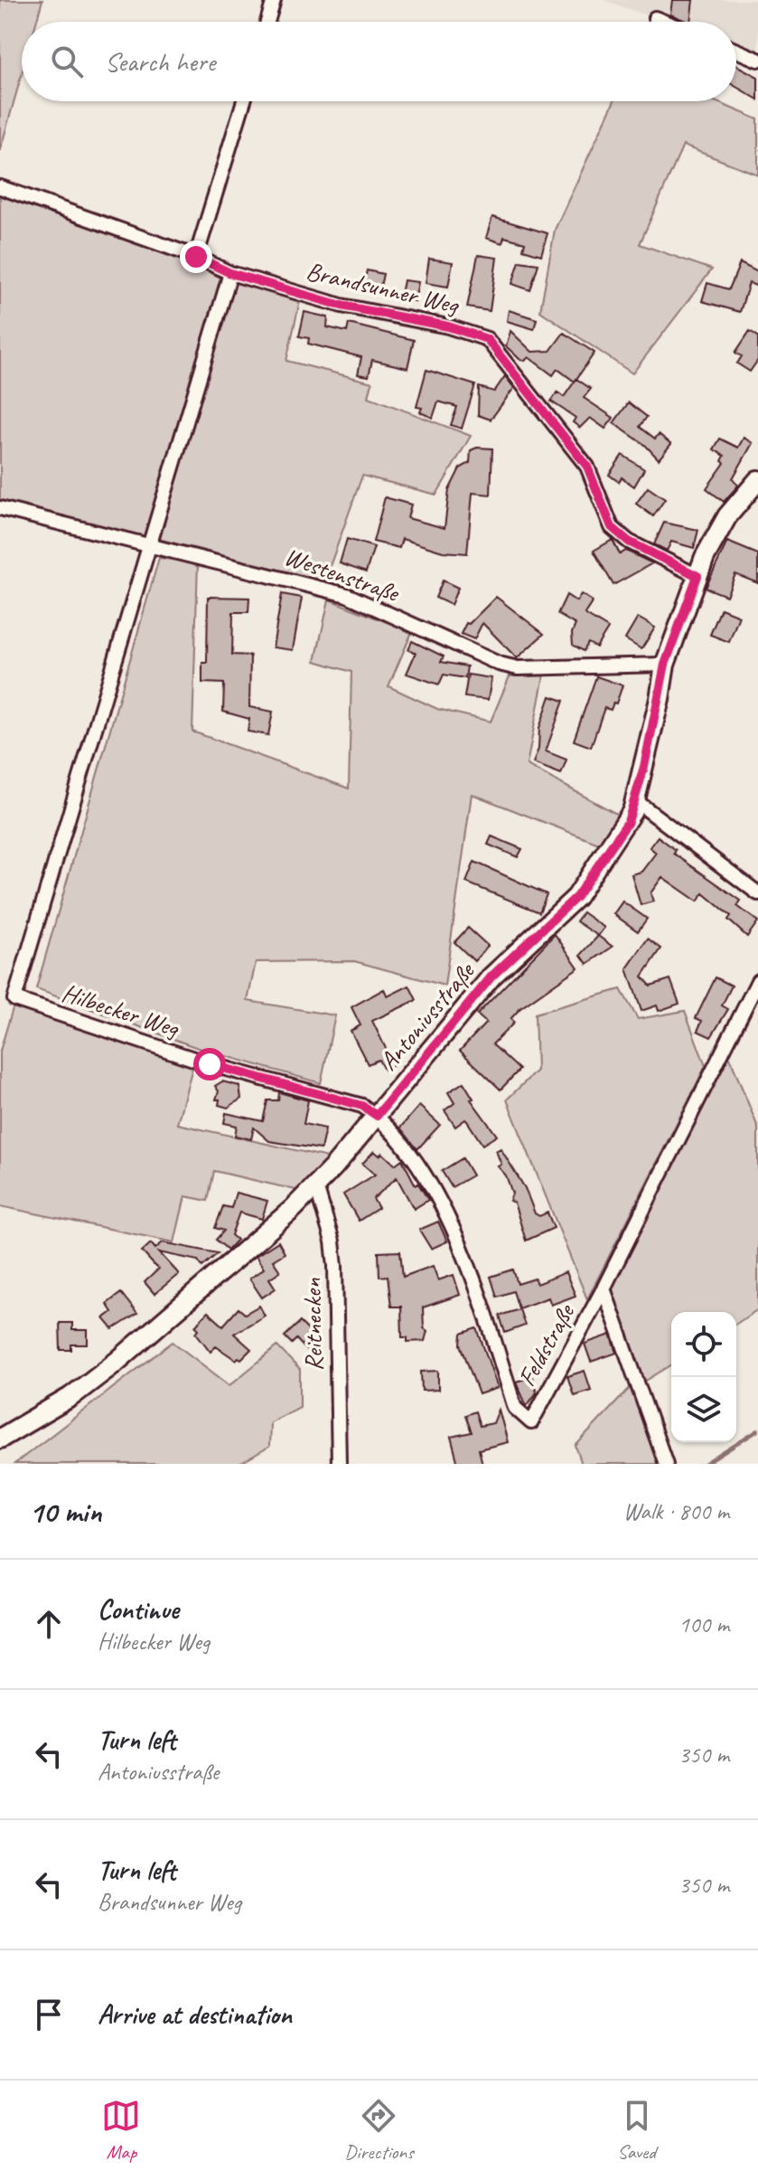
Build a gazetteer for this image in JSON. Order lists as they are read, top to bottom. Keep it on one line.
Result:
{"streets":{"street":["Brandsunner Weg","Westenstraße","Hilbecker Weg","Antoniusstraße","Reitnecken","Feldstraße"]},"crossings":[["Brandsunner Weg","Antoniusstraße"],["Westenstraße","Hilbecker Weg"],["Westenstraße","Antoniusstraße"],["Hilbecker Weg","Antoniusstraße"],["Hilbecker Weg","Feldstraße"],["Antoniusstraße","Reitnecken"],["Antoniusstraße","Feldstraße"]],"page":{"search":"Search here","heading":["10 min","Walk · 800 m"],"list":[["Continue","Hilbecker Weg","100 m"],["Turn left","Antoniusstraße","350 m"],["Turn left","Brandsunner Weg","350 m"],"Arrive at destination"],"nav":["Map","Directions","Saved"]}}
